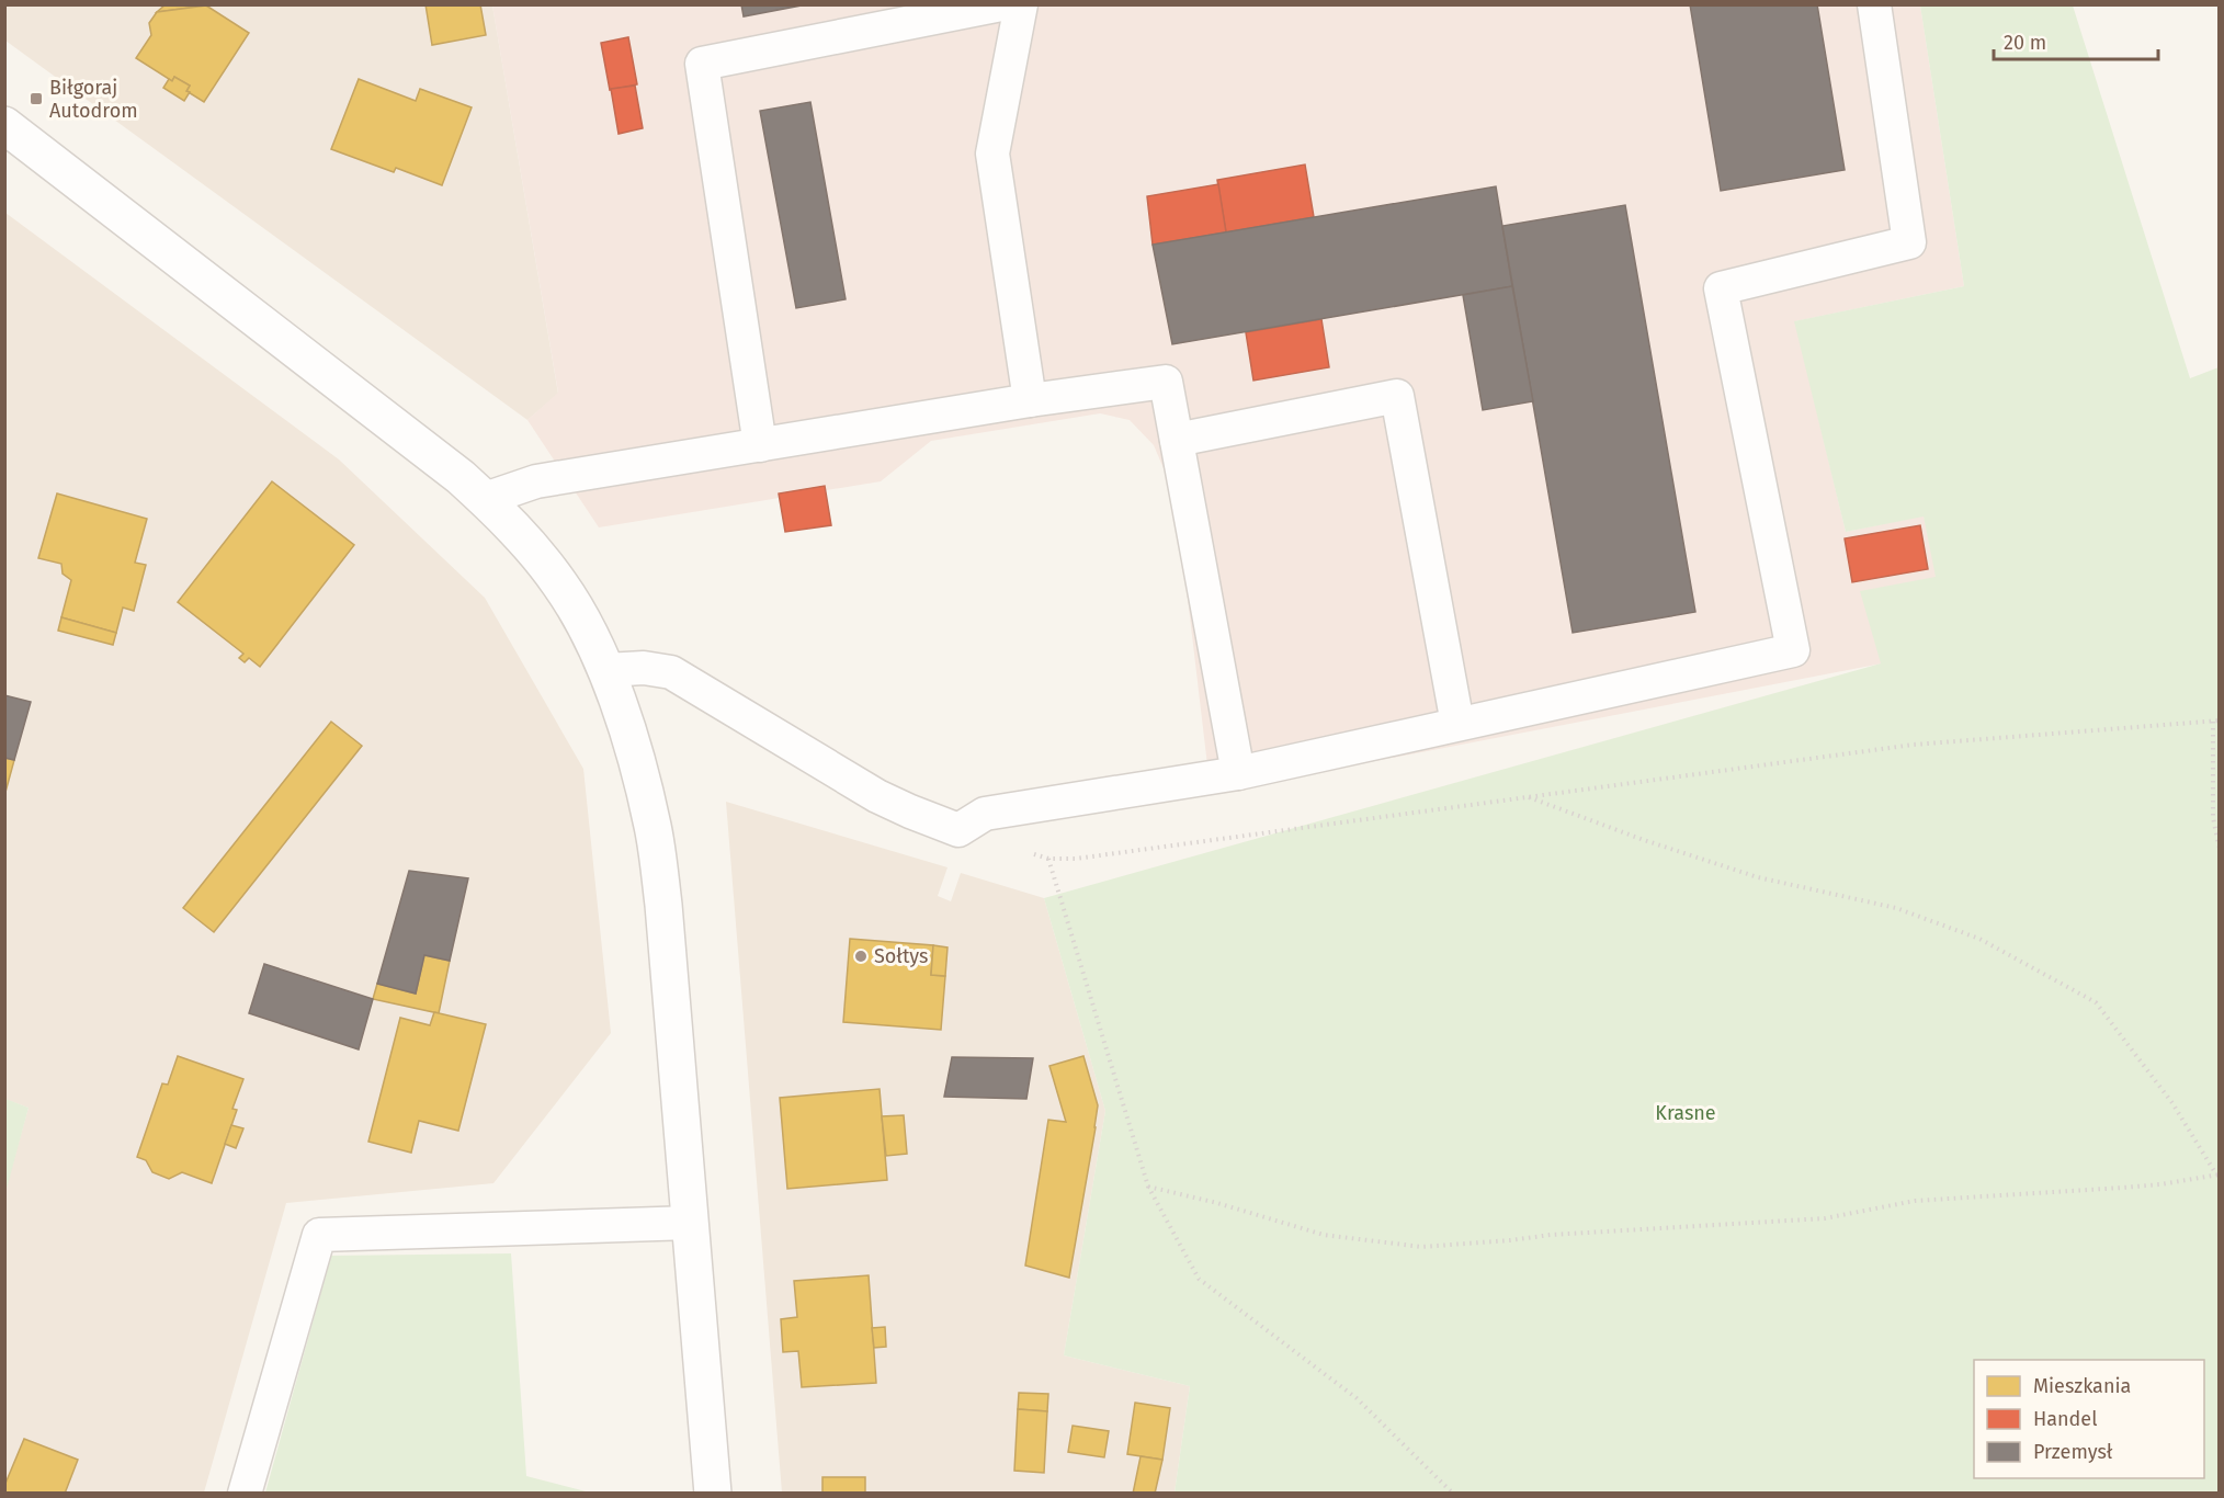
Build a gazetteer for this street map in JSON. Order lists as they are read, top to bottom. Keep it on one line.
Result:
{"parks":["Krasne"],"places":{"transit":["Biłgoraj Autodrom"],"other":["Sołtys"]},"legend":["Mieszkania","Handel","Przemysł"],"scale_bar":"20 m"}
